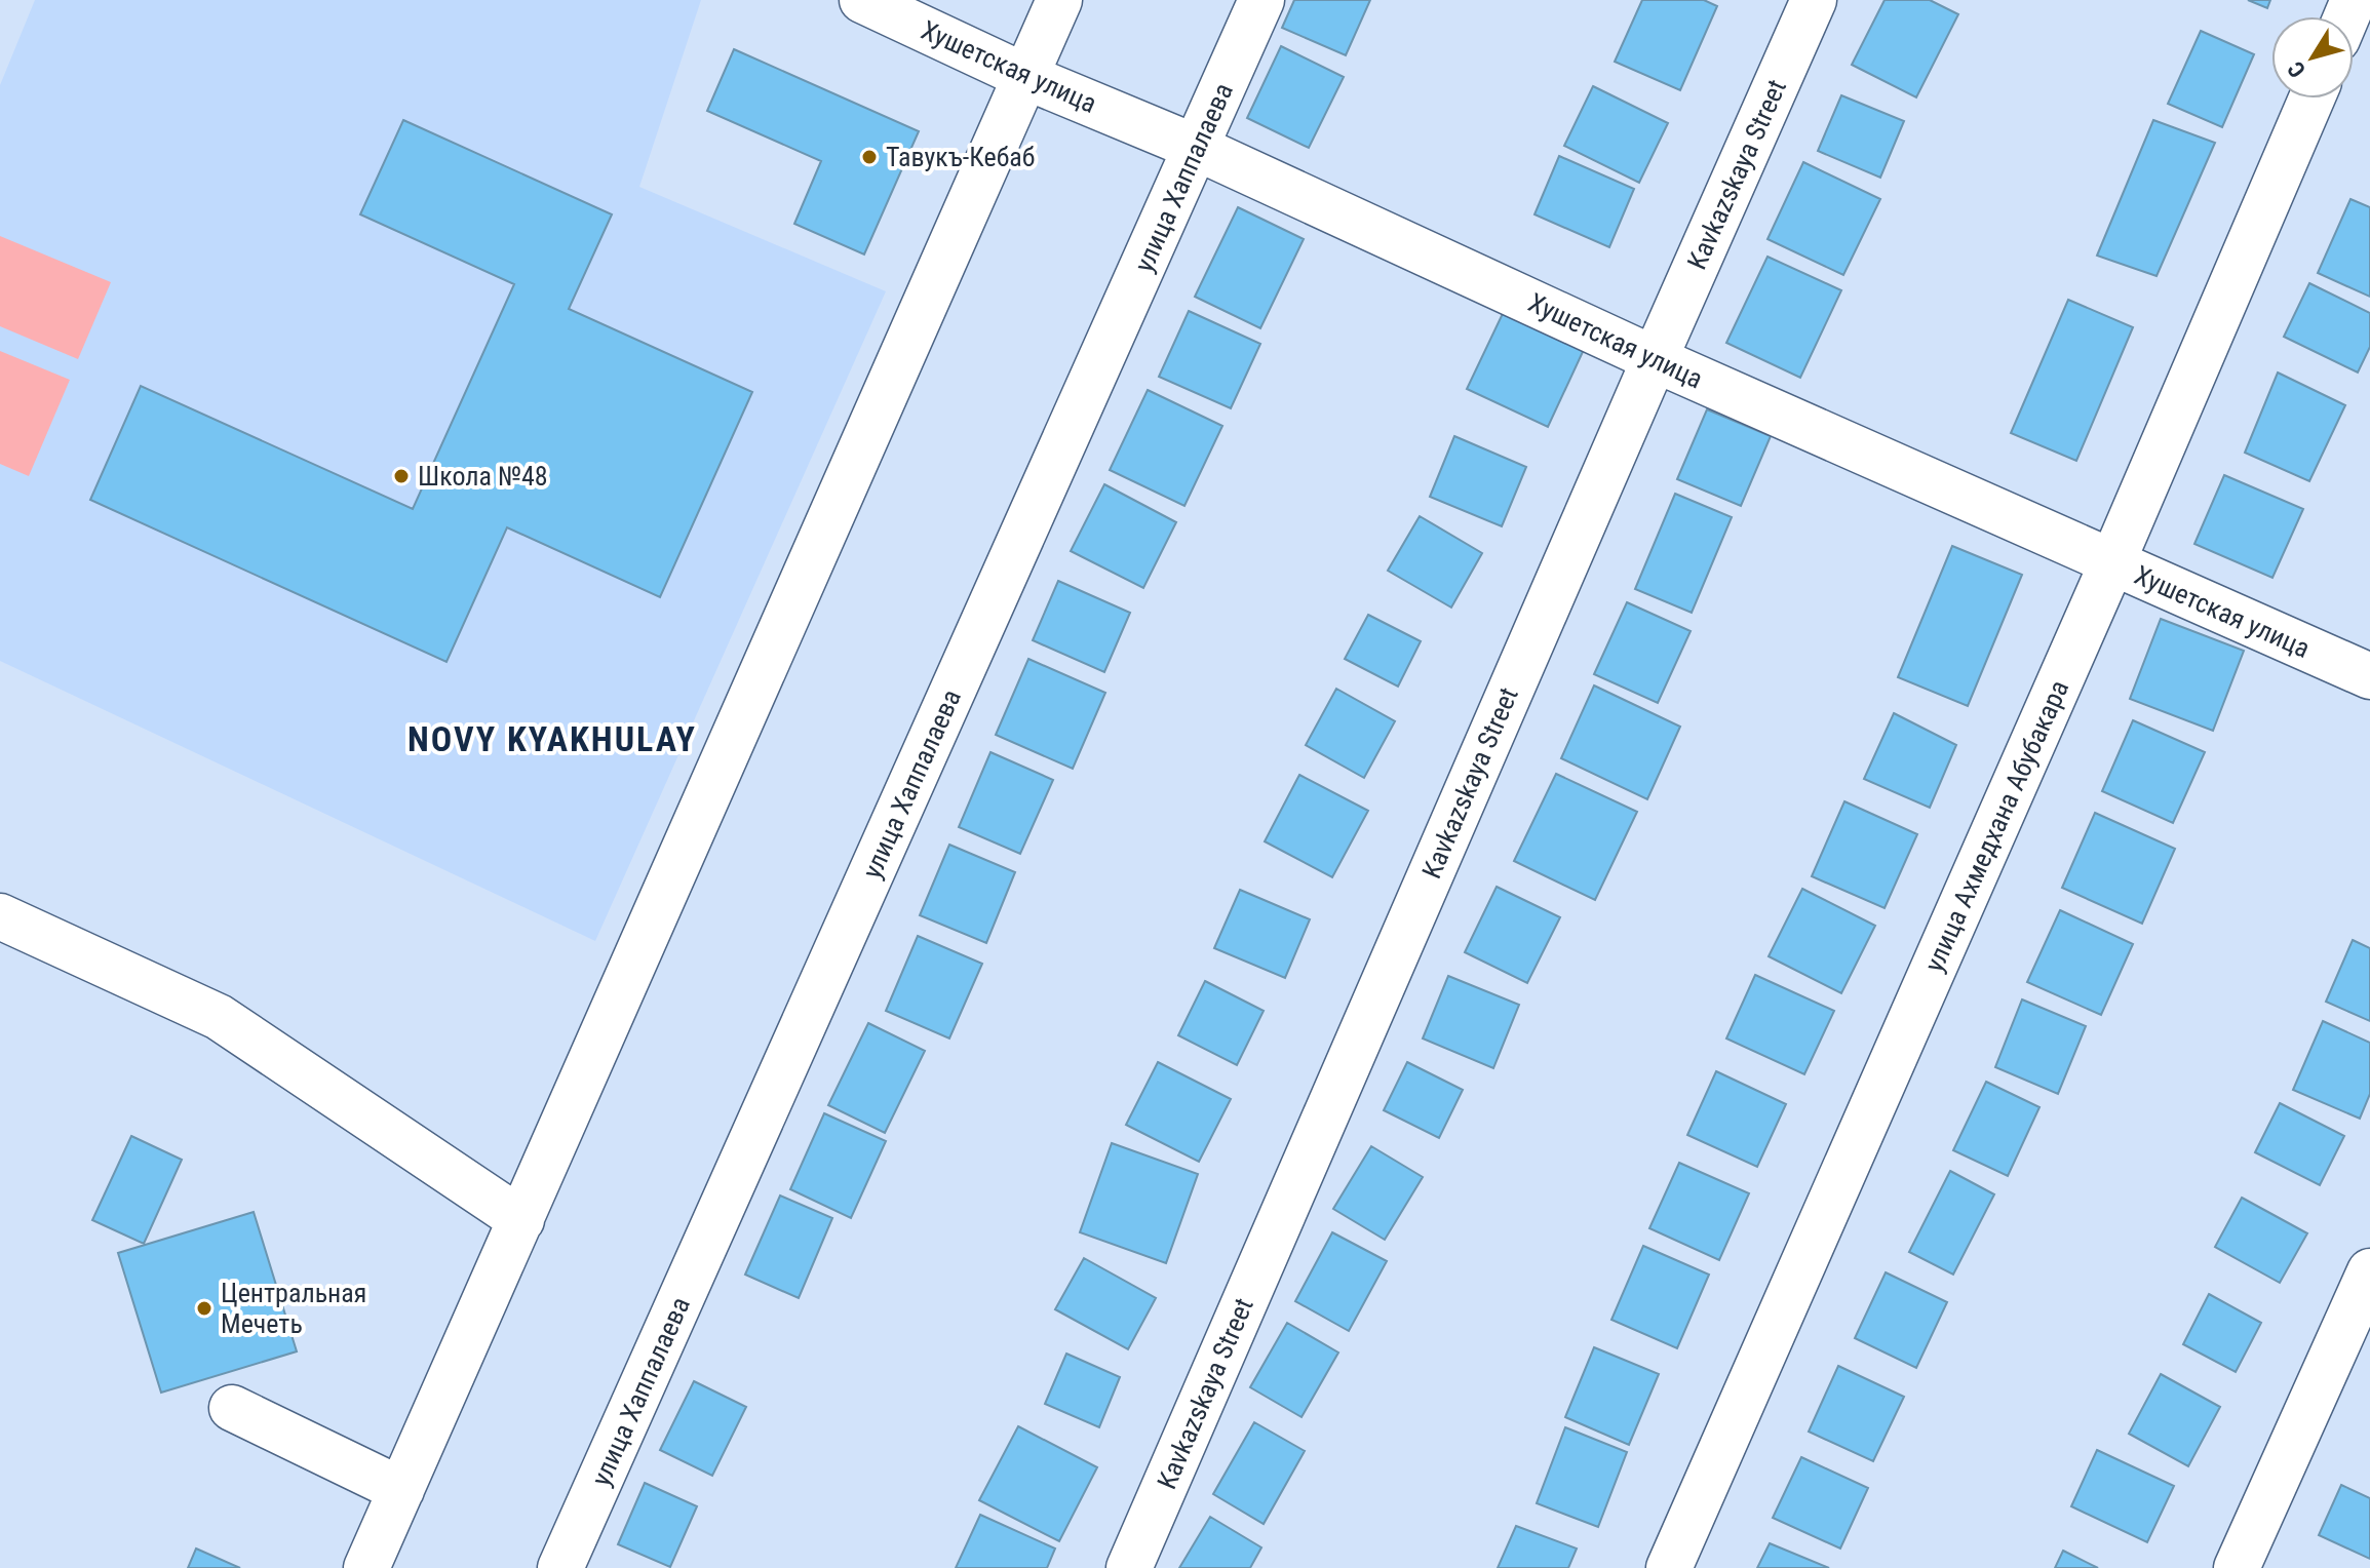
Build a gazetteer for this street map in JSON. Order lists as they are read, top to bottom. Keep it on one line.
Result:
{"streets":{"street":["Хушетская улица","Kavkazskaya Street","улица Хаппалаева","улица Ахмедхана Абубакара"]},"crossings":[["Хушетская улица","Kavkazskaya Street"],["Хушетская улица","улица Хаппалаева"],["Хушетская улица","улица Ахмедхана Абубакара"]],"districts":["NOVY KYAKHULAY"],"places":["Тавукъ-Кебаб","Школа №48","Центральная Мечеть"],"north":"bottom left"}
